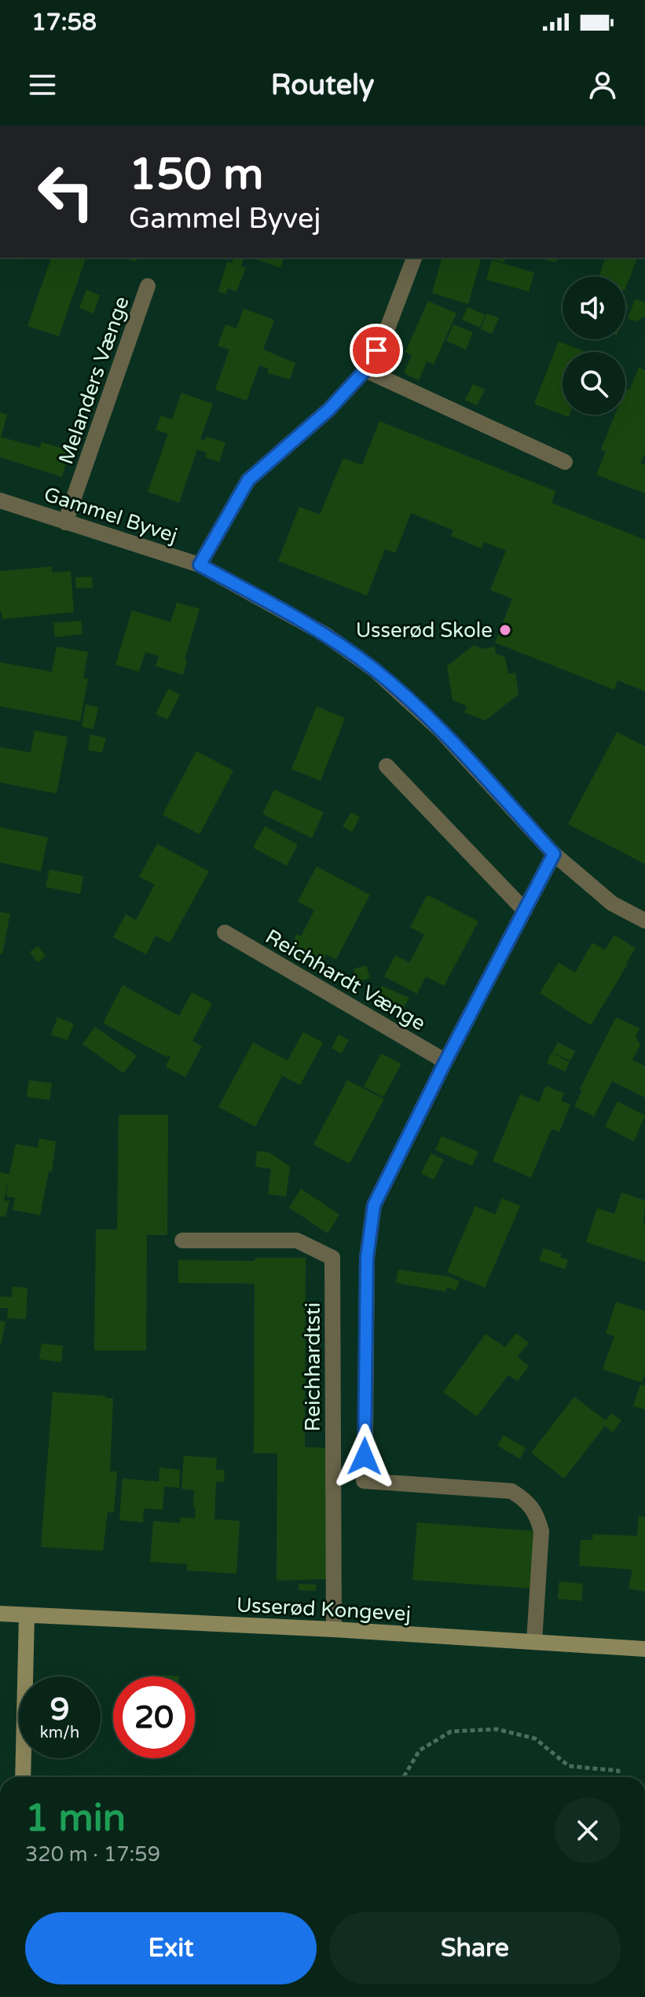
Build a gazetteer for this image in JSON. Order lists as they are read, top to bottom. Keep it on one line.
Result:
{"streets":{"main road":["Usserød Kongevej"],"street":["Melanders Vænge","Gammel Byvej","Reichhardt Vænge","Reichhardtsti"]},"crossings":[["Melanders Vænge","Gammel Byvej"],["Reichhardtsti","Usserød Kongevej"]],"places":["Usserød Skole"],"page":{"status":"17:58","header":"Routely","turn":["150 m","Gammel Byvej"],"speed":"9 km/h","limit":"20","heading":["1 min","320 m · 17:59"],"buttons":["Exit","Share"]}}
